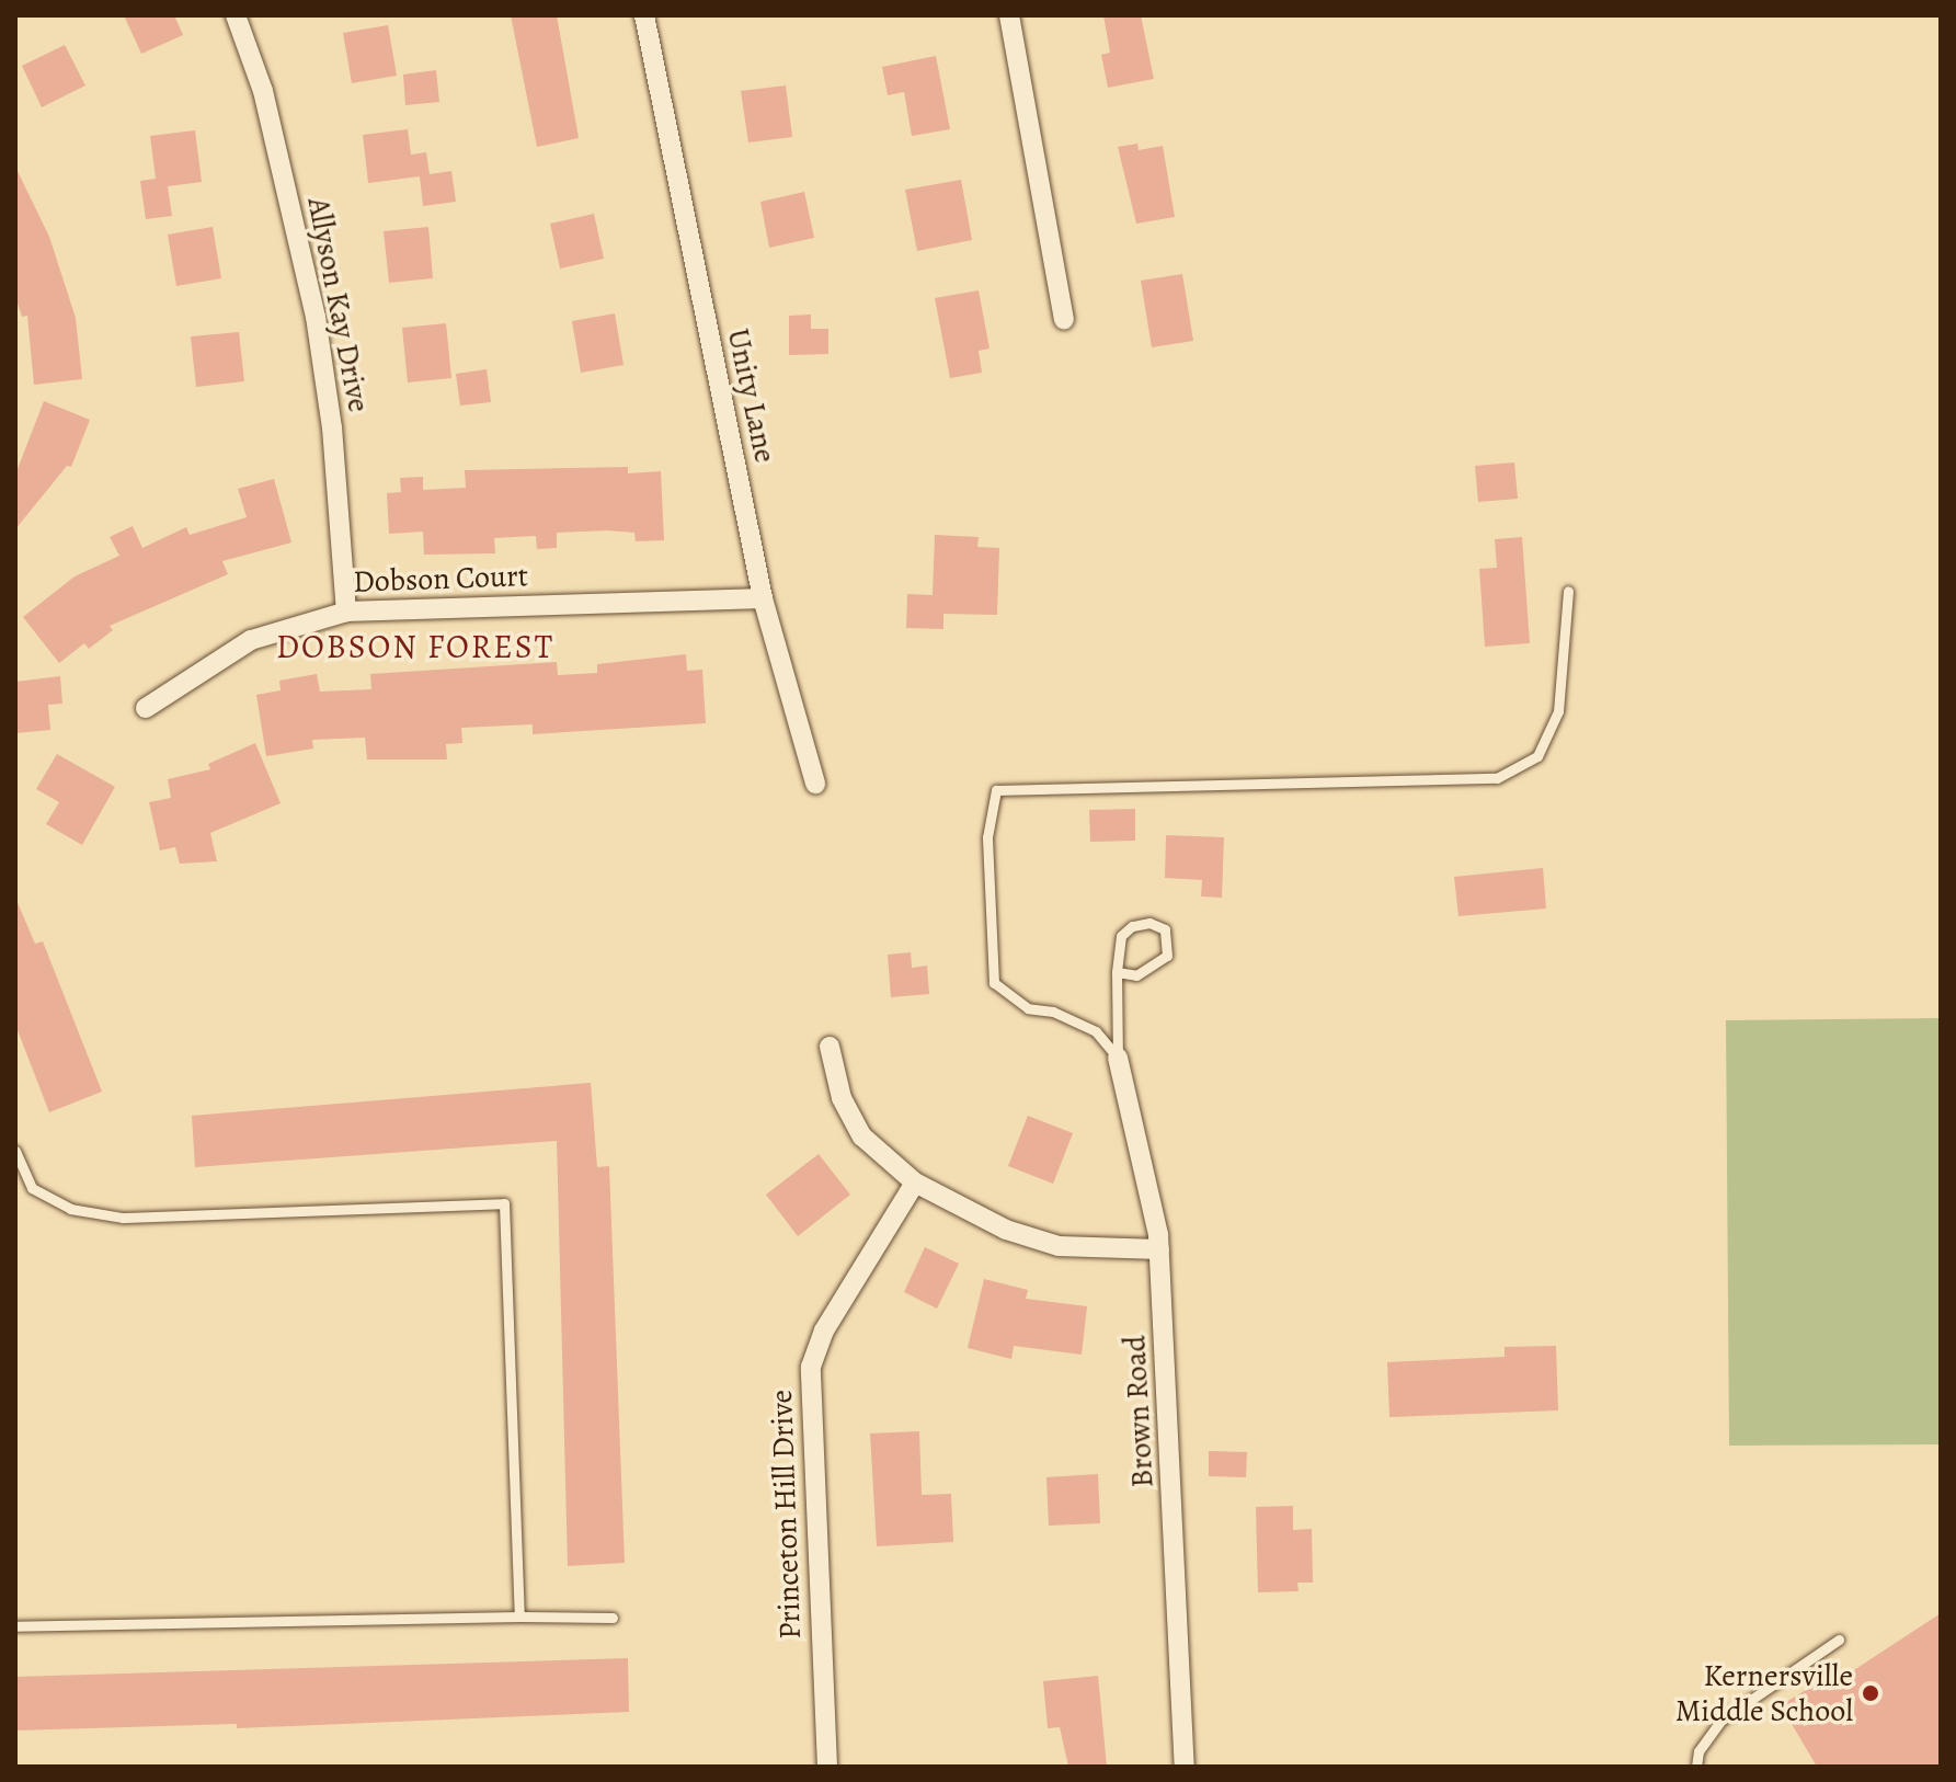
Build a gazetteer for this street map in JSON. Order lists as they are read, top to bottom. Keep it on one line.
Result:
{"streets":{"street":["Allyson Kay Drive","Unity Lane","Dobson Court","Brown Road","Princeton Hill Drive"]},"crossings":[["Allyson Kay Drive","Dobson Court"],["Unity Lane","Dobson Court"]],"districts":["DOBSON FOREST"],"places":["Kernersville Middle School"]}
